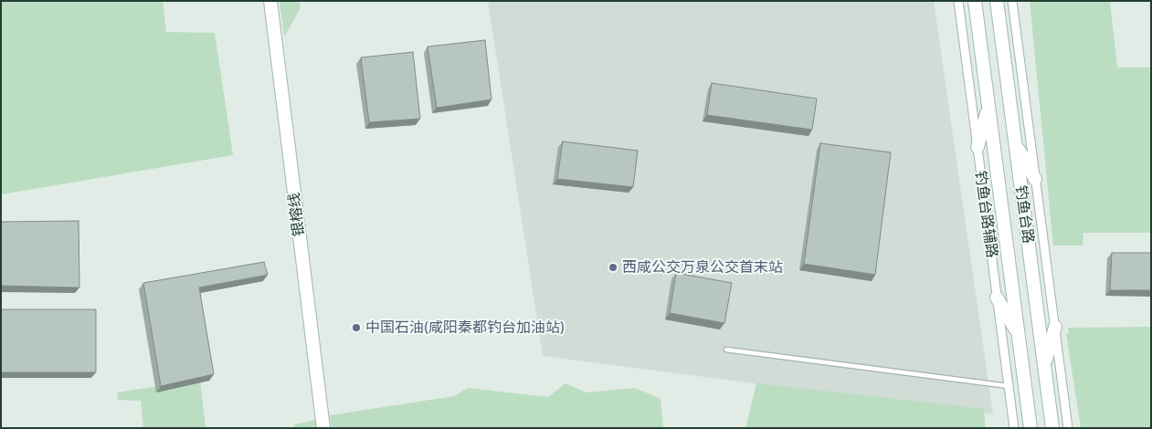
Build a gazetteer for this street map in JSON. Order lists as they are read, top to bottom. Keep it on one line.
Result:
{"streets":{"main road":["银榕线","钓鱼台路"],"street":["钓鱼台路辅路"]},"places":["西咸公交万泉公交首末站","中国石油(咸阳秦都钓台加油站)"]}
